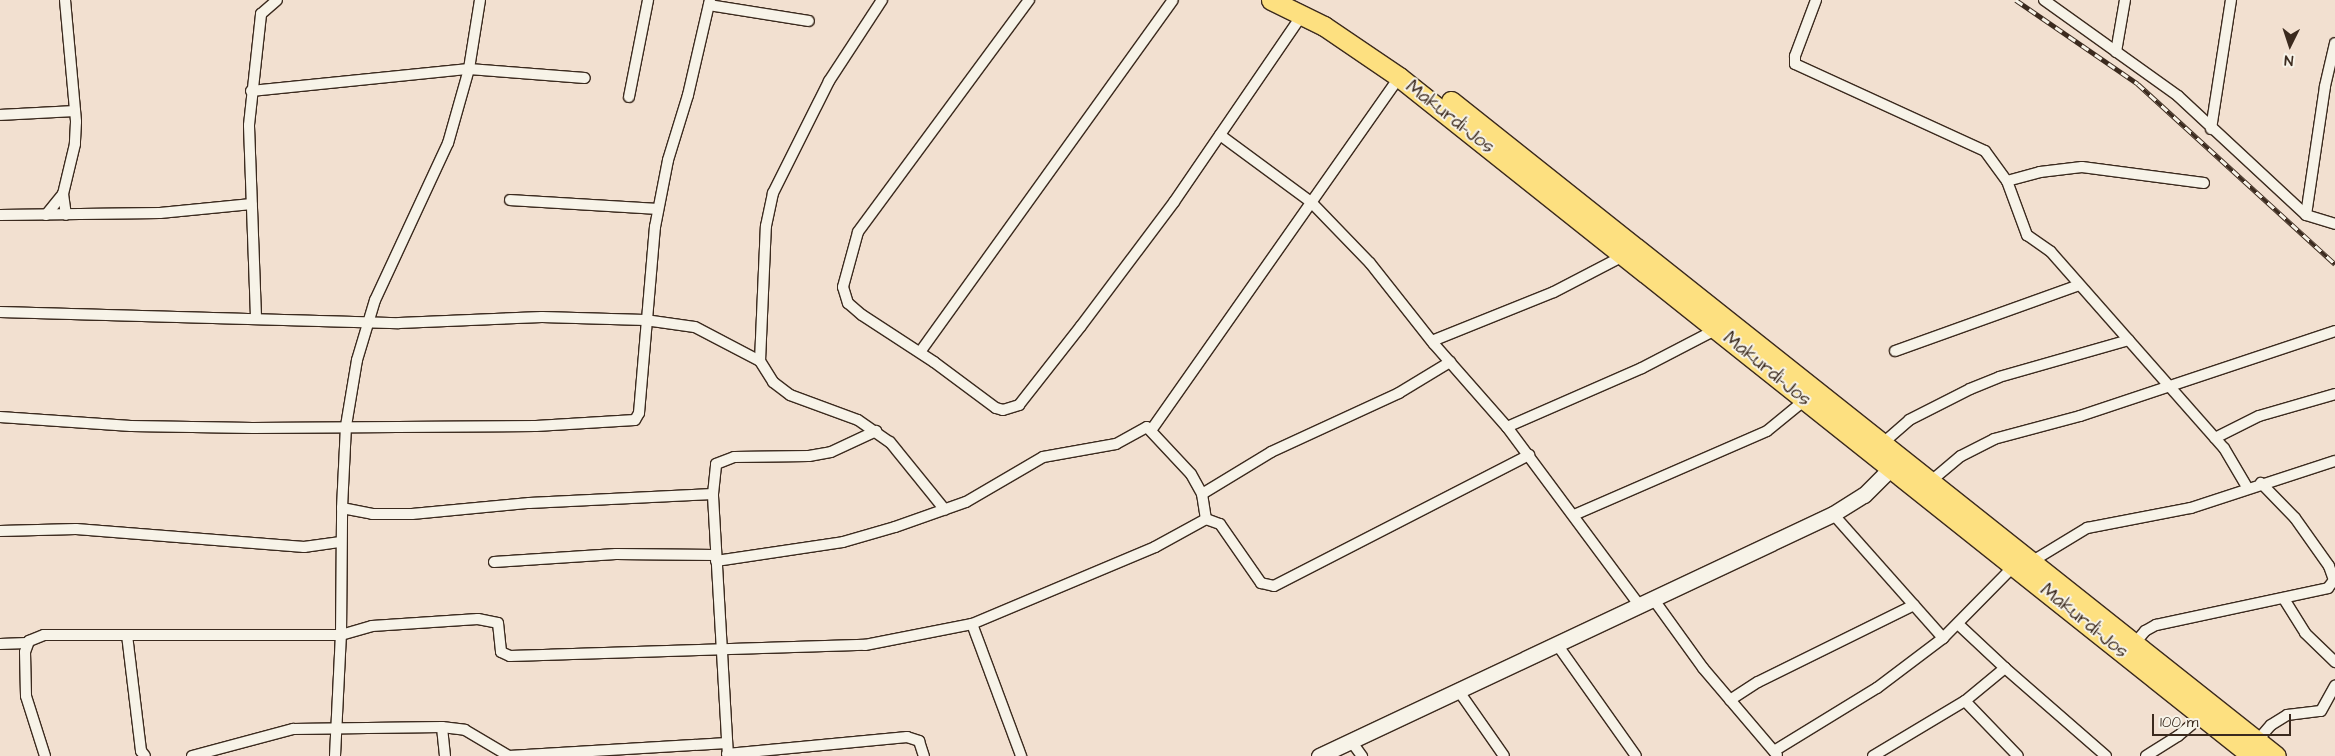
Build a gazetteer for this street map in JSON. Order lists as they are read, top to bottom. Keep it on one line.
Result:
{"streets":{"highway":["Makurdi-Jos"]},"scale_bar":"100 m","north":"bottom"}
